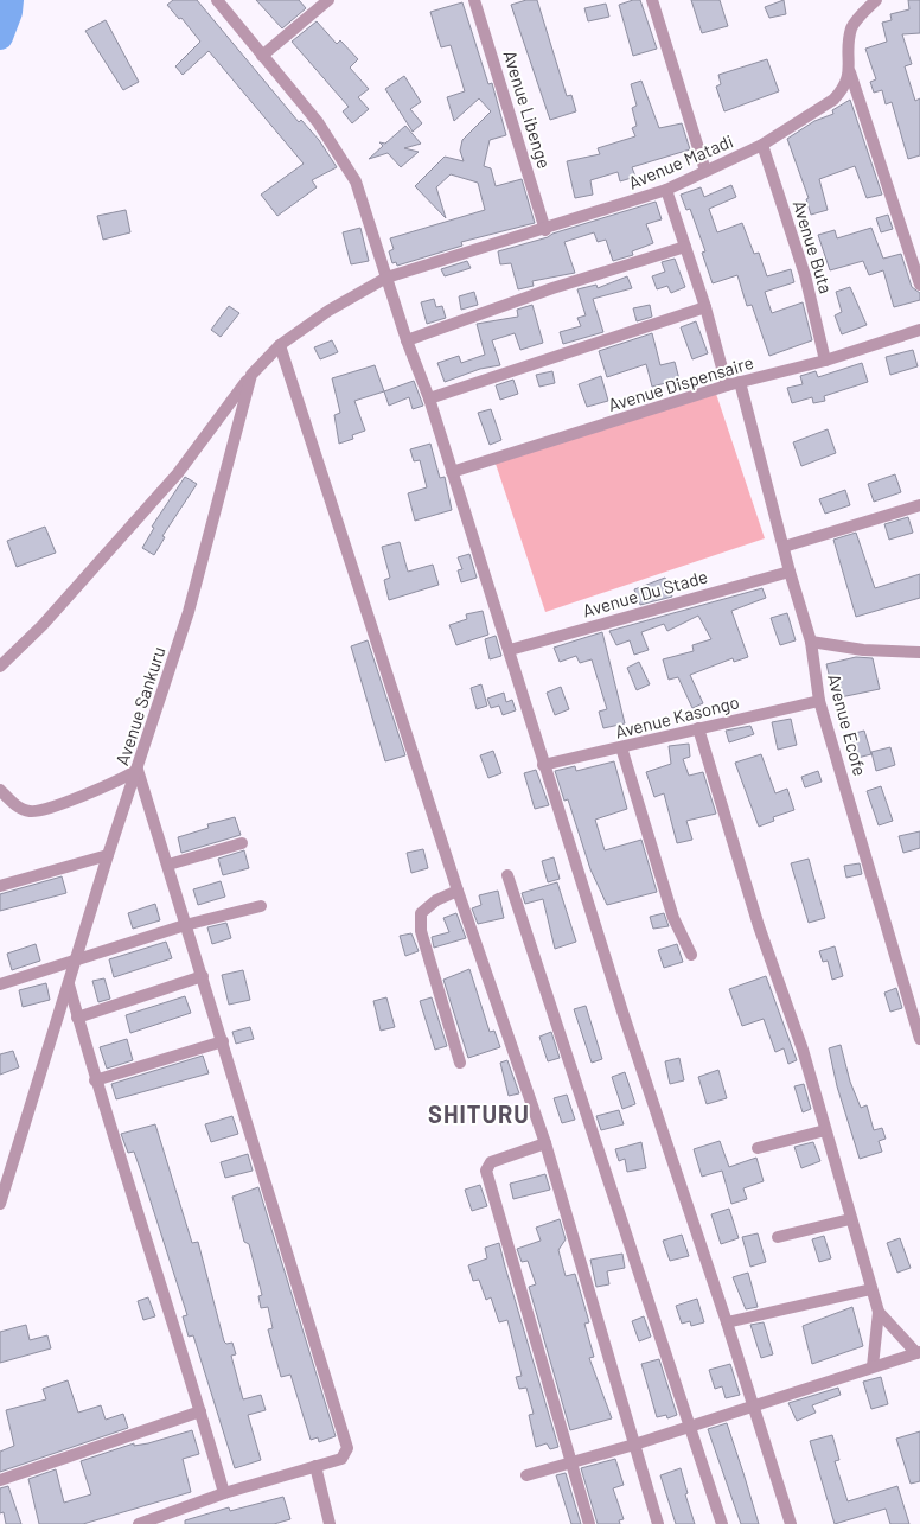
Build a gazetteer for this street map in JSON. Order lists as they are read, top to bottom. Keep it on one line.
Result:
{"streets":{"street":["Avenue Libenge","Avenue Matadi","Avenue Buta","Avenue Dispensaire","Avenue Du Stade","Avenue Sankuru","Avenue Kasongo","Avenue Ecofe"]},"crossings":[["Avenue Libenge","Avenue Matadi"],["Avenue Matadi","Avenue Buta"],["Avenue Matadi","Avenue Sankuru"],["Avenue Buta","Avenue Dispensaire"],["Avenue Dispensaire","Avenue Ecofe"],["Avenue Du Stade","Avenue Ecofe"],["Avenue Kasongo","Avenue Ecofe"]],"districts":["SHITURU"]}
